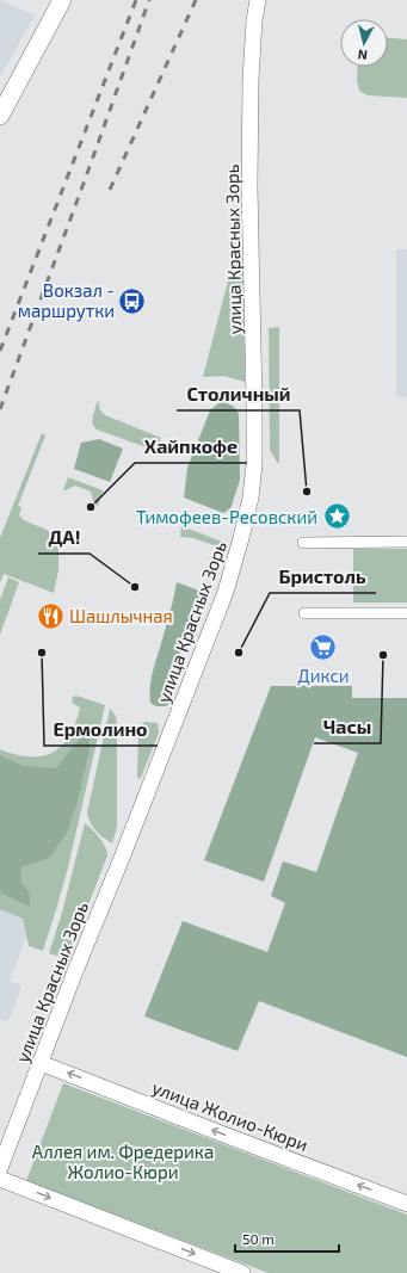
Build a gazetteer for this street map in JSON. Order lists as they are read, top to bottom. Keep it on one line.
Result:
{"streets":{"street":["улица Красных Зорь","улица Жолио-Кюри"]},"crossings":[["улица Красных Зорь","улица Жолио-Кюри"]],"parks":["Аллея им. Фредерика Жолио-Кюри"],"places":{"bus stop":["Вокзал - маршрутки"],"other":["Столичный","Хайпкофе","ДА!","Ермолино","Бристоль","Часы"],"place":["Тимофеев-Ресовский"],"restaurant":["Шашлычная"],"supermarket":["Дикси"]},"scale_bar":"50 m","north":"bottom"}
